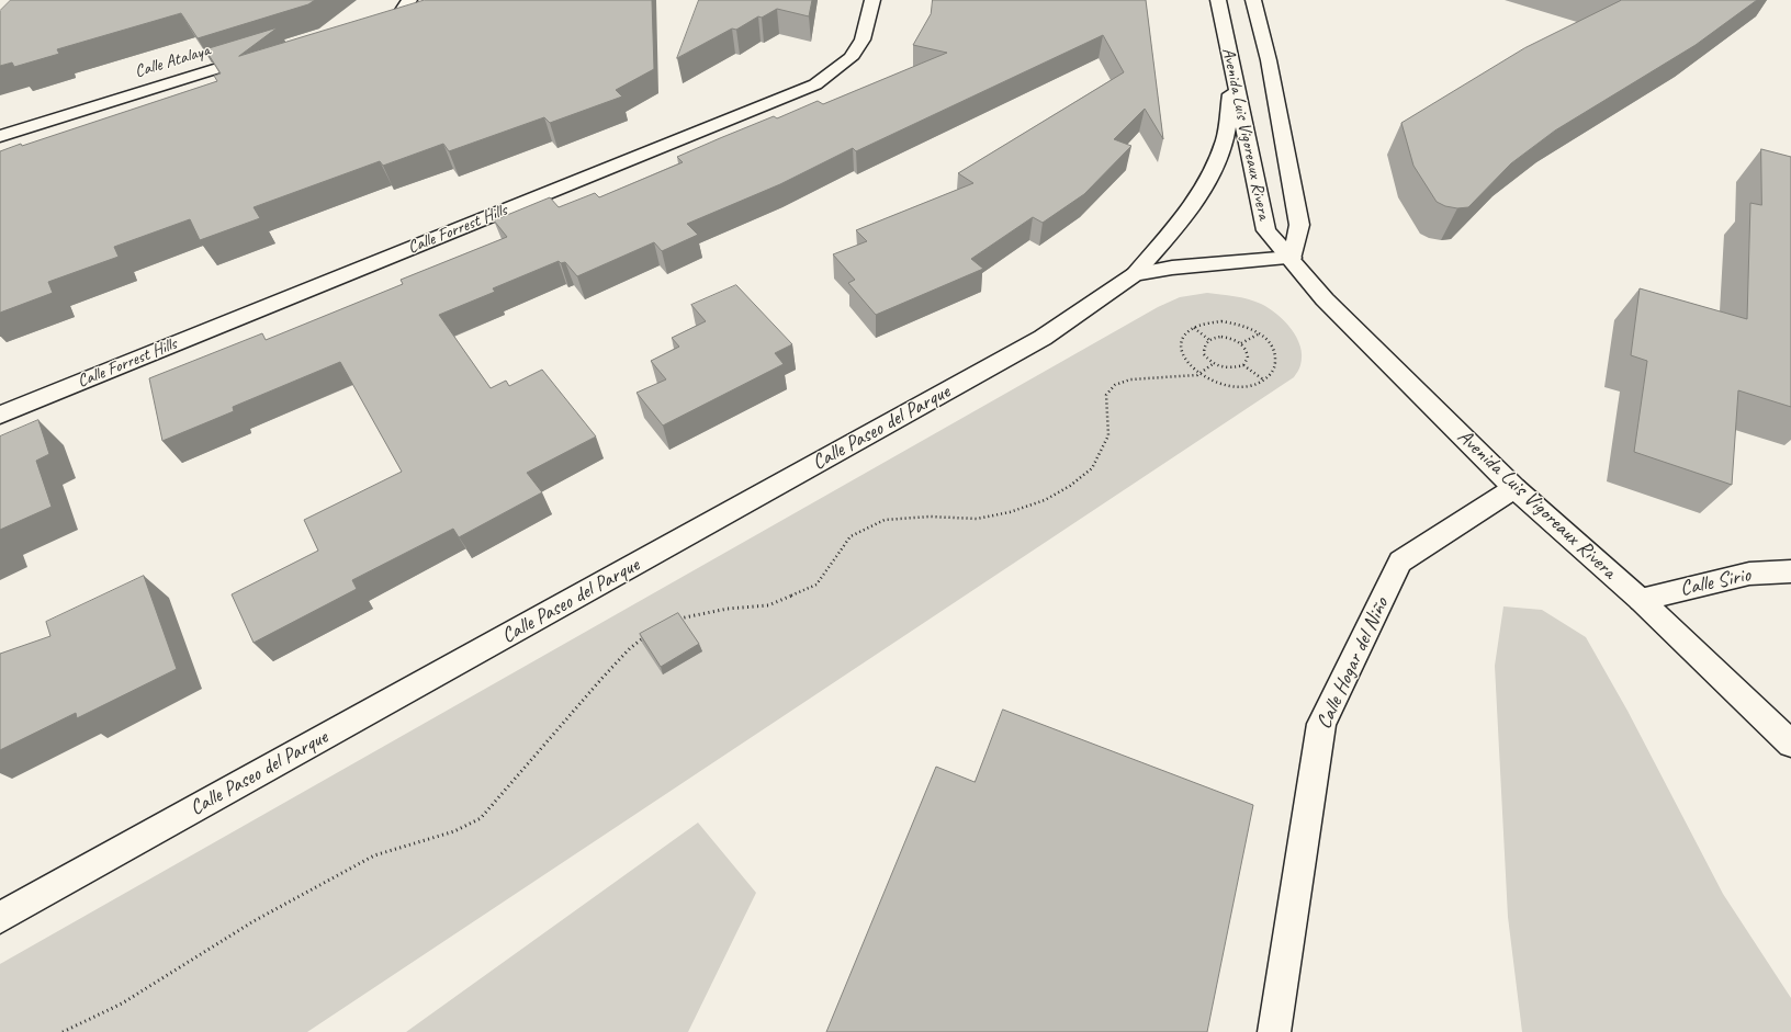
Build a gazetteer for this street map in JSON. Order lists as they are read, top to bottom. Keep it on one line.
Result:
{"streets":{"street":["Calle Atalaya","Avenida Luis Vigoreaux Rivera","Calle Forrest Hills","Calle Paseo del Parque","Calle Sirio","Calle Hogar del Niño"]},"crossings":[["Avenida Luis Vigoreaux Rivera","Calle Sirio"],["Avenida Luis Vigoreaux Rivera","Calle Hogar del Niño"]]}
